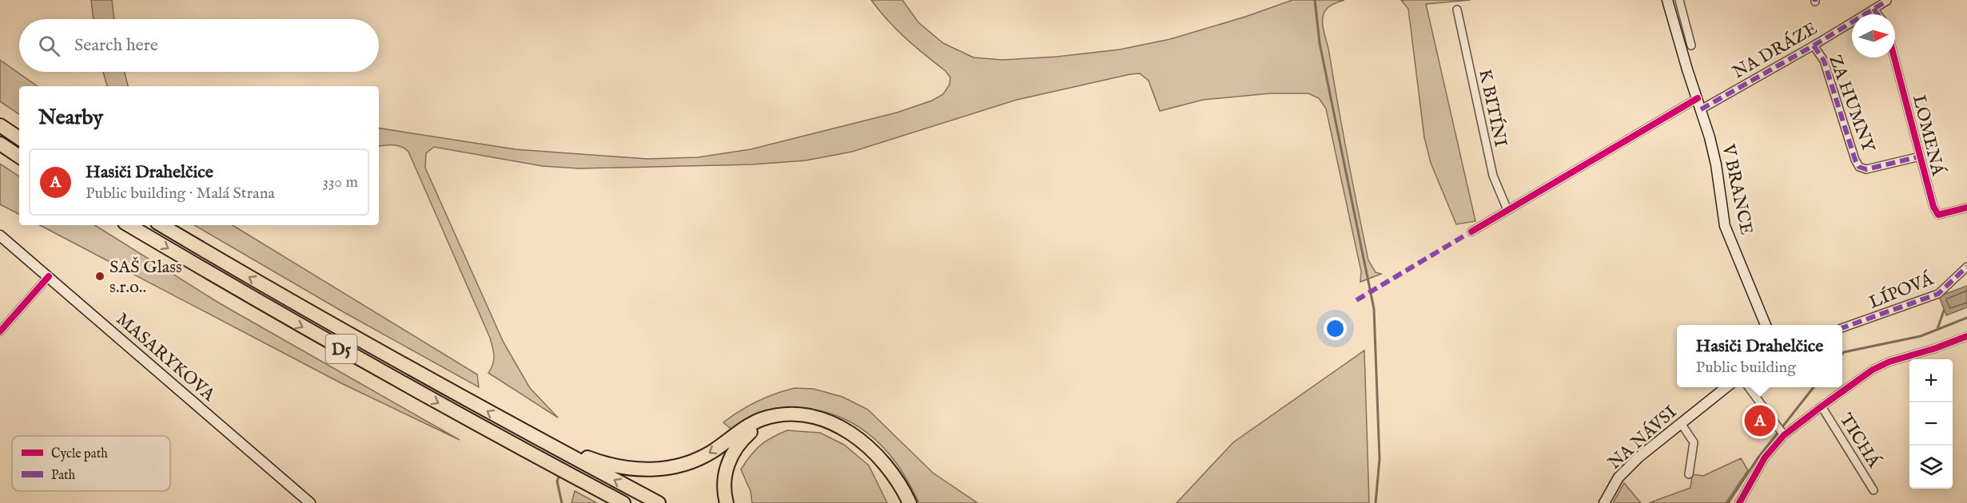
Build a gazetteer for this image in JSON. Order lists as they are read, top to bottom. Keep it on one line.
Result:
{"streets":{"highway":["D5"],"main road":["V BRANCE","MASARYKOVA","NA NÁVSI"],"street":["NA DRÁZE","ZA HUMNY","K BITÍNI","LOMENÁ","LÍPOVÁ","TICHÁ"]},"crossings":[["NA DRÁZE","ZA HUMNY"],["NA DRÁZE","V BRANCE"],["ZA HUMNY","LOMENÁ"]],"places":["SAŠ Glass s.r.o.."],"legend":["Cycle path","Path"],"north":"right","page":{"search":"Search here","heading":"Nearby","list":[{"mark":"A","name":"Hasiči Drahelčice","note":"Public building · Malá Strana","value":"330 m"}],"popup":["Hasiči Drahelčice","Public building"],"map_buttons":["+","−"],"pins":"A"}}
